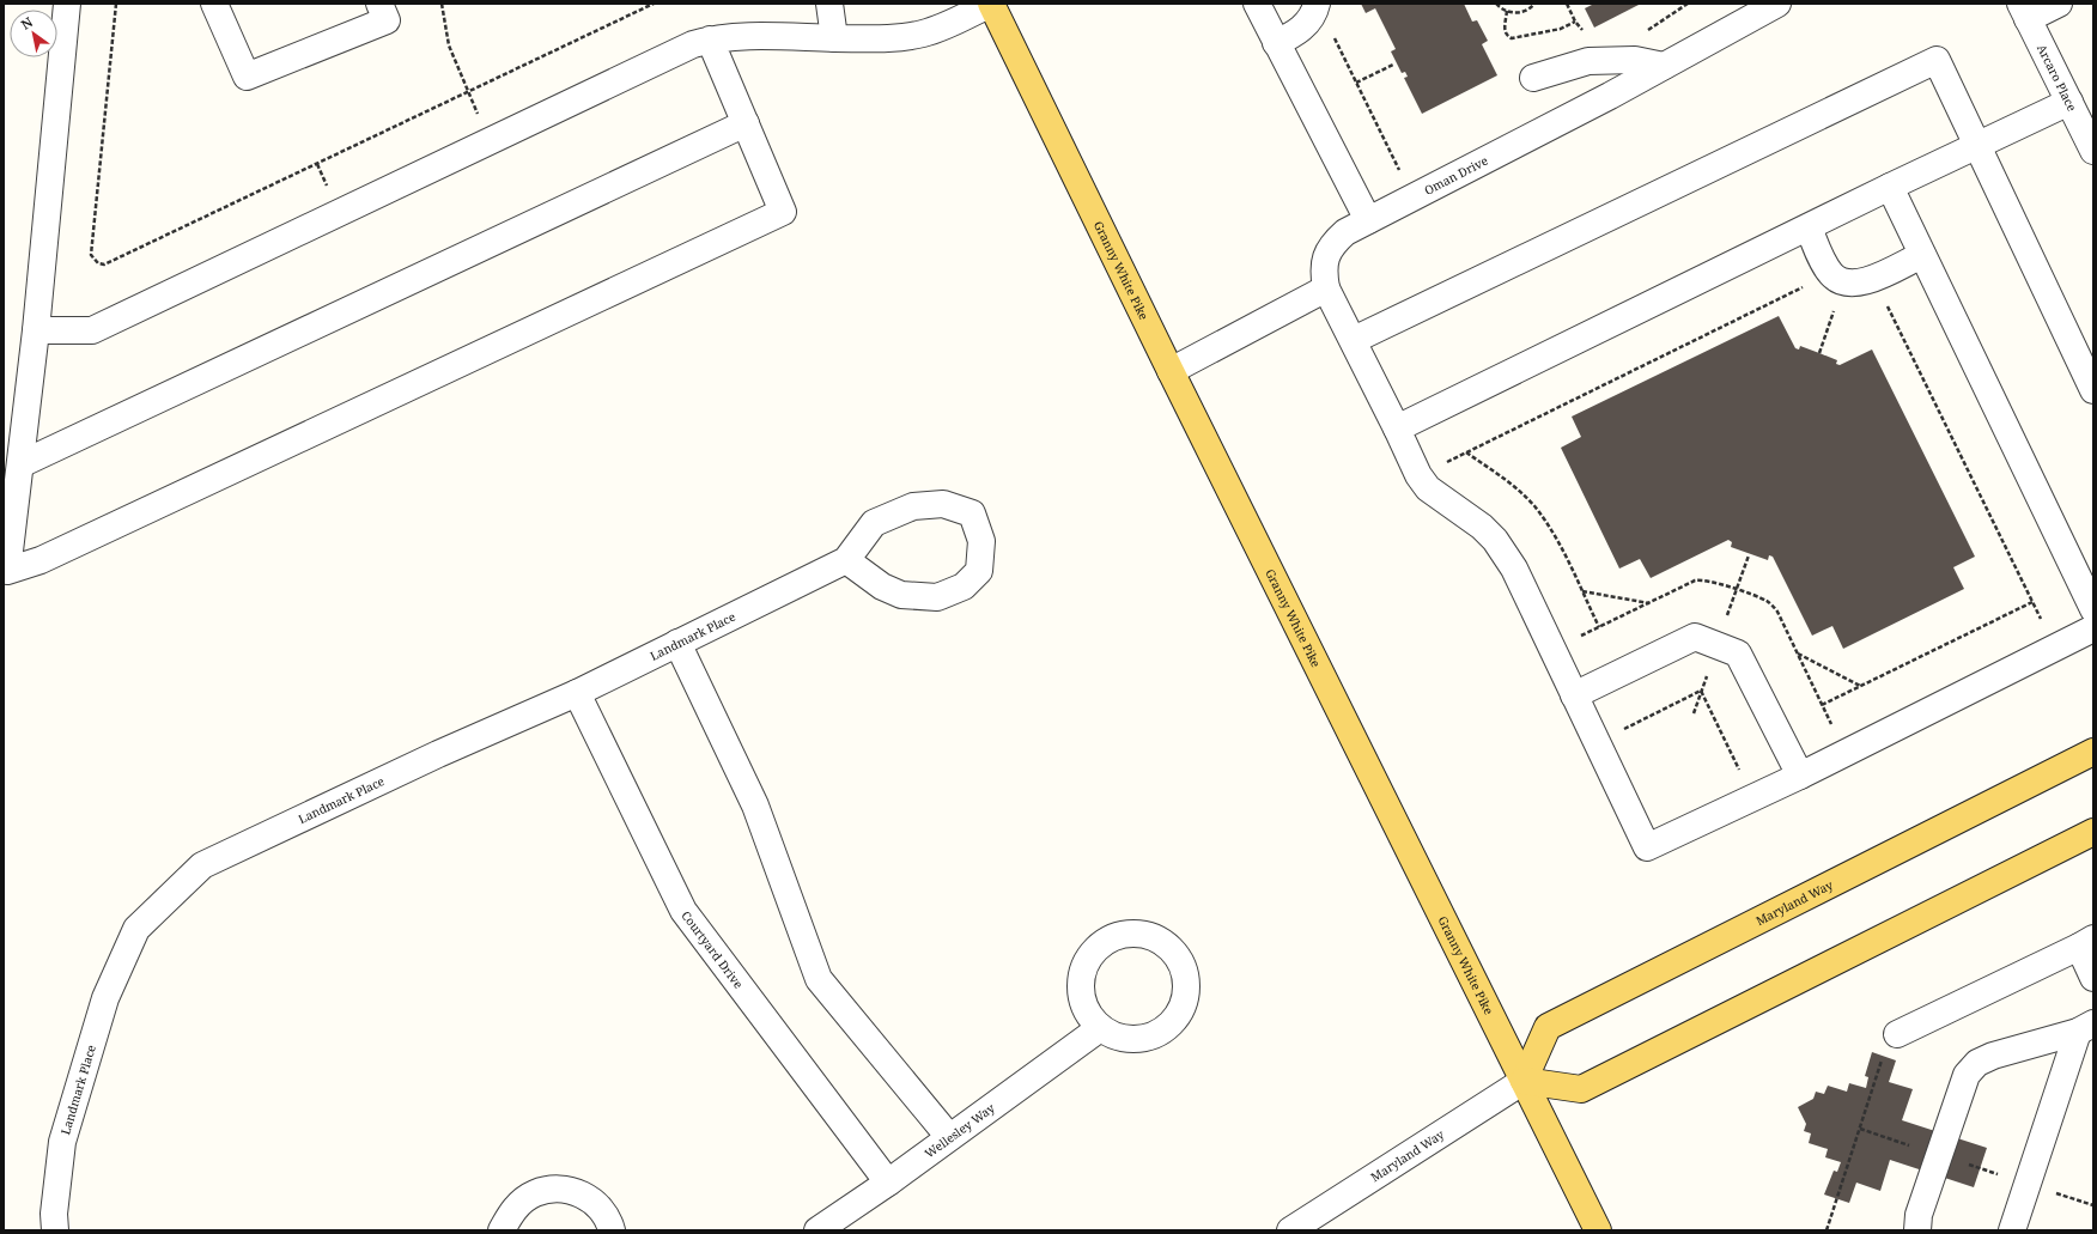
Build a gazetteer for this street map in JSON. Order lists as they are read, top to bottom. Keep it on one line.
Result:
{"streets":{"main road":["Granny White Pike","Maryland Way"],"street":["Arcaro Place","Oman Drive","Landmark Place","Courtyard Drive","Wellesley Way"]},"crossings":[["Granny White Pike","Maryland Way"],["Landmark Place","Courtyard Drive"],["Courtyard Drive","Wellesley Way"]],"north":"top left"}
